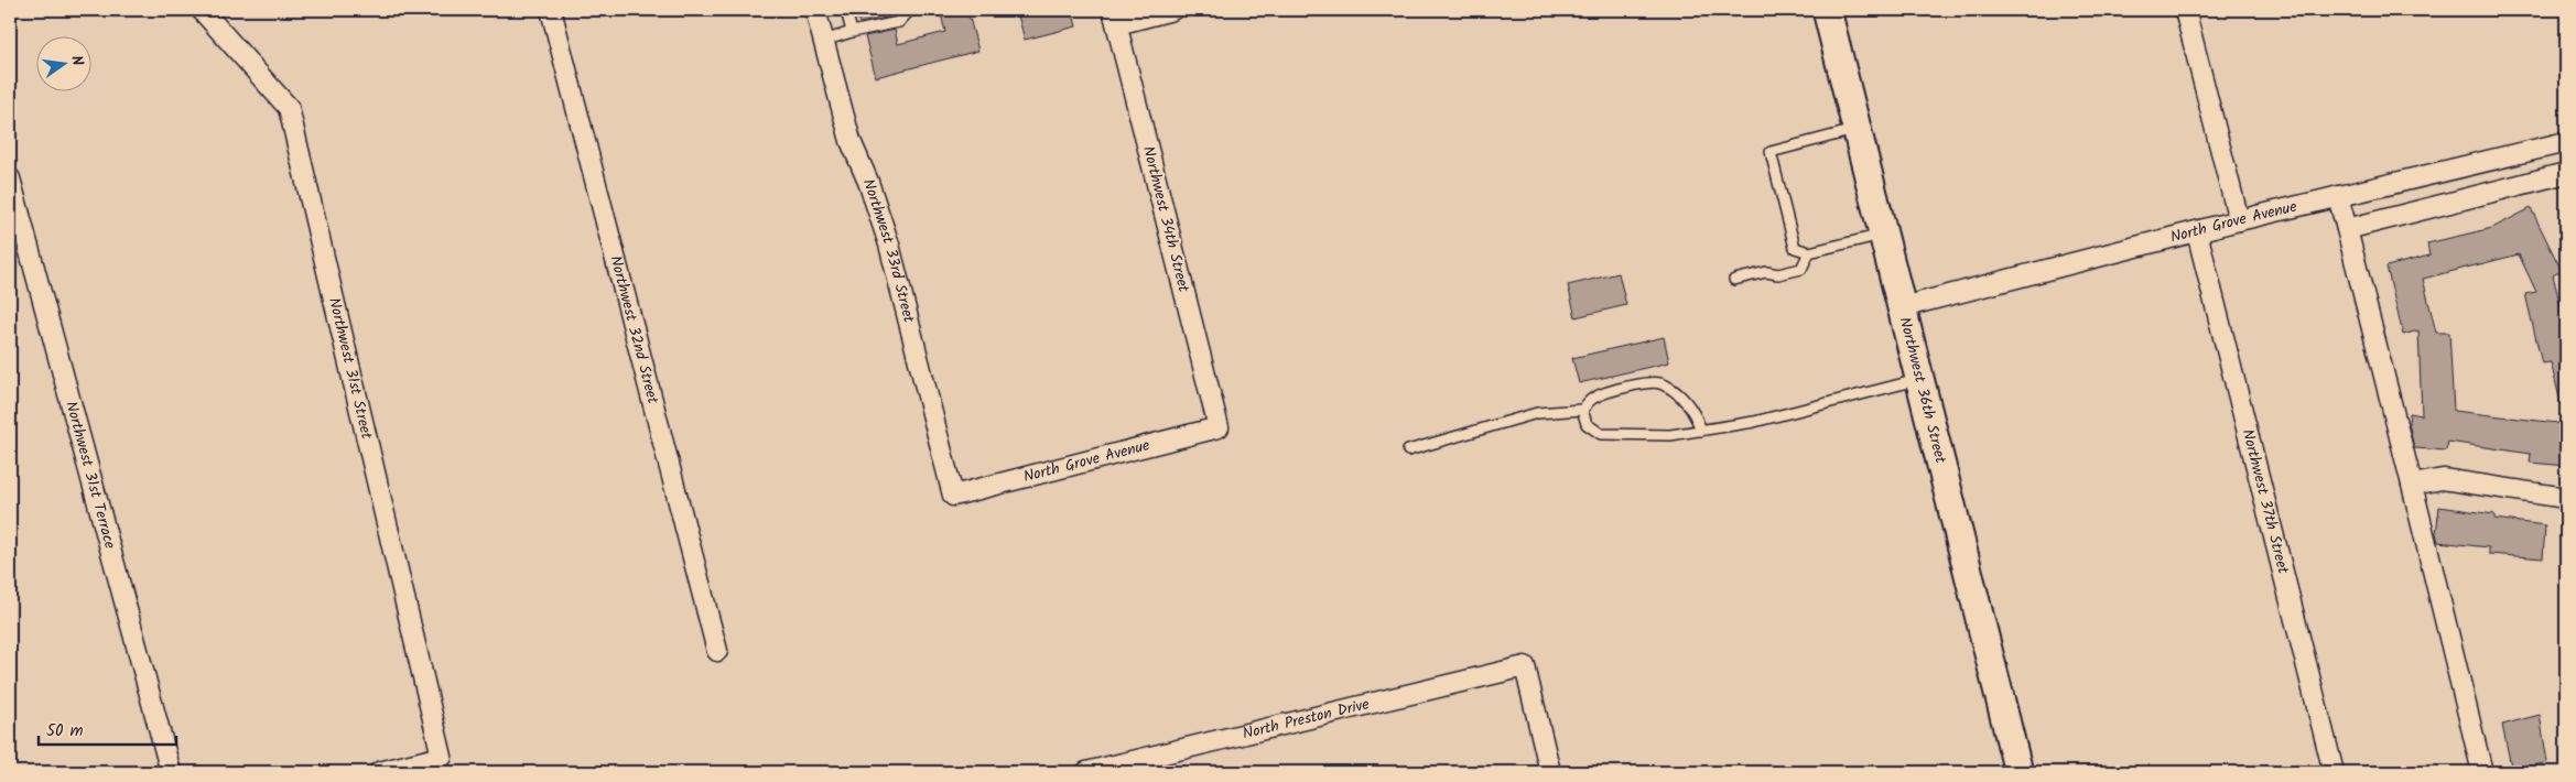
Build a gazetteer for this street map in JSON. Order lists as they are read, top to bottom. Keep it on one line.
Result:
{"streets":{"main road":["Northwest 36th Street"],"street":["Northwest 34th Street","North Grove Avenue","Northwest 33rd Street","Northwest 32nd Street","Northwest 31st Street","Northwest 31st Terrace","Northwest 37th Street","North Preston Drive"]},"crossings":[["Northwest 34th Street","North Grove Avenue"],["North Grove Avenue","Northwest 33rd Street"],["North Grove Avenue","Northwest 36th Street"],["North Grove Avenue","Northwest 37th Street"]],"scale_bar":"50 m","north":"right"}
